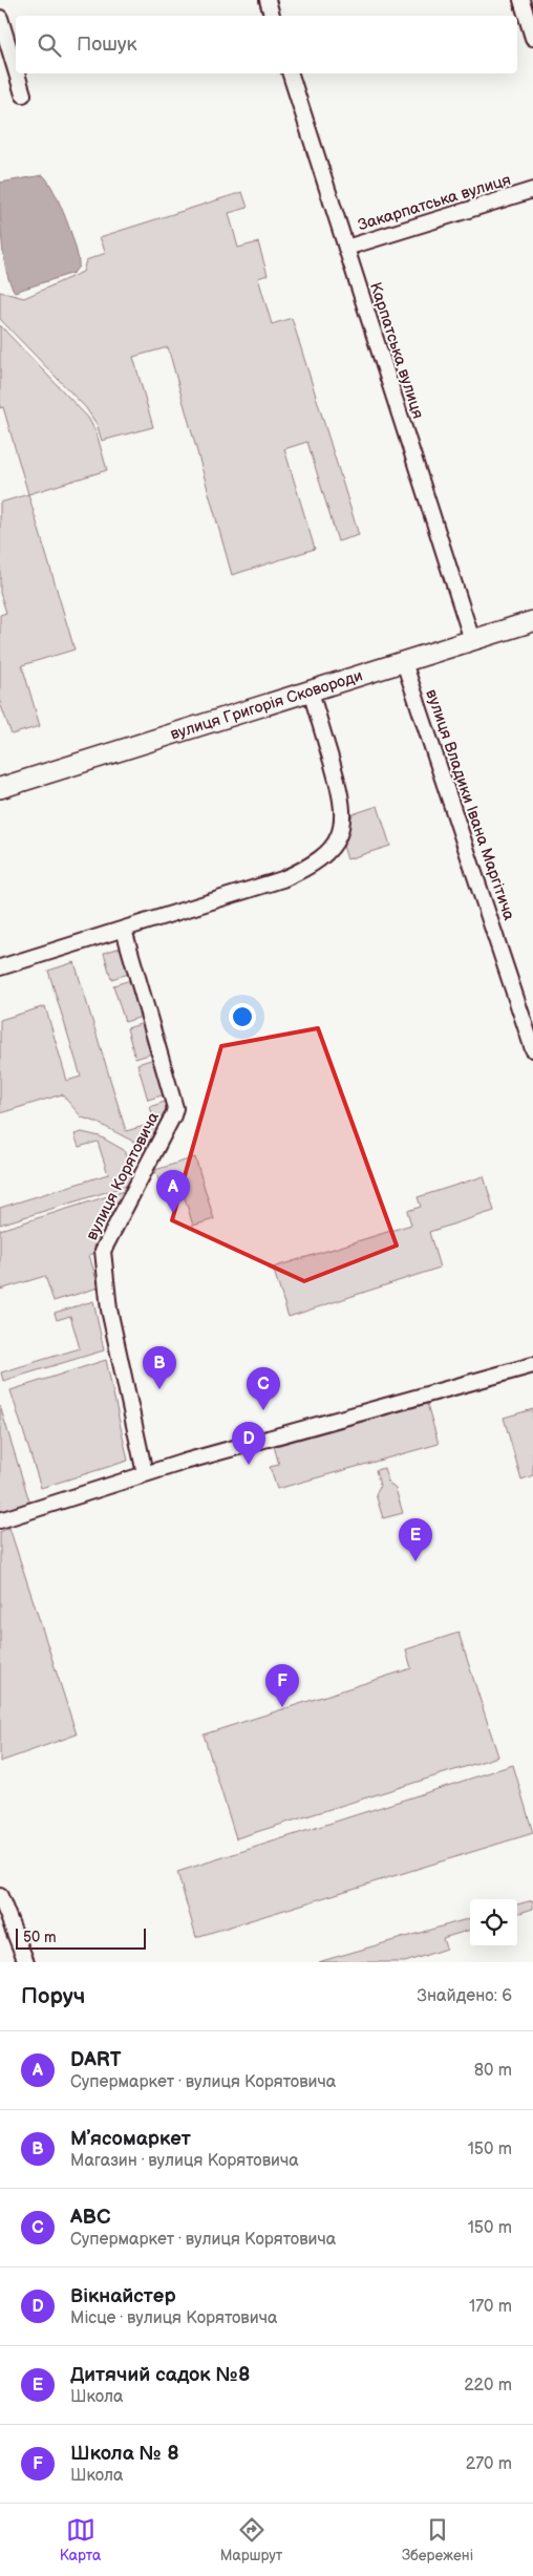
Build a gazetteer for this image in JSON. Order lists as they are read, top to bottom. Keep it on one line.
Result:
{"streets":{"main road":["вулиця Григорія Сковороди"],"street":["Закарпатська вулиця","Карпатська вулиця","вулиця Владики Івана Маргітича","вулиця Корятовича"]},"crossings":[["Закарпатська вулиця","Карпатська вулиця"],["Карпатська вулиця","вулиця Григорія Сковороди"],["вулиця Григорія Сковороди","вулиця Владики Івана Маргітича"]],"scale_bar":"50 m","page":{"search":"Пошук","pins":["A","B","C","D","E","F"],"scale":"50 m","heading":["Поруч","Знайдено: 6"],"list":[{"mark":"A","name":"DART","note":"Супермаркет · вулиця Корятовича","value":"80 m"},{"mark":"B","name":"Мʼясомаркет","note":"Магазин · вулиця Корятовича","value":"150 m"},{"mark":"C","name":"ABC","note":"Супермаркет · вулиця Корятовича","value":"150 m"},{"mark":"D","name":"Вікнайстер","note":"Місце · вулиця Корятовича","value":"170 m"},{"mark":"E","name":"Дитячий садок №8","note":"Школа","value":"220 m"},{"mark":"F","name":"Школа № 8","note":"Школа","value":"270 m"}],"nav":["Карта","Маршрут","Збережені"]}}
